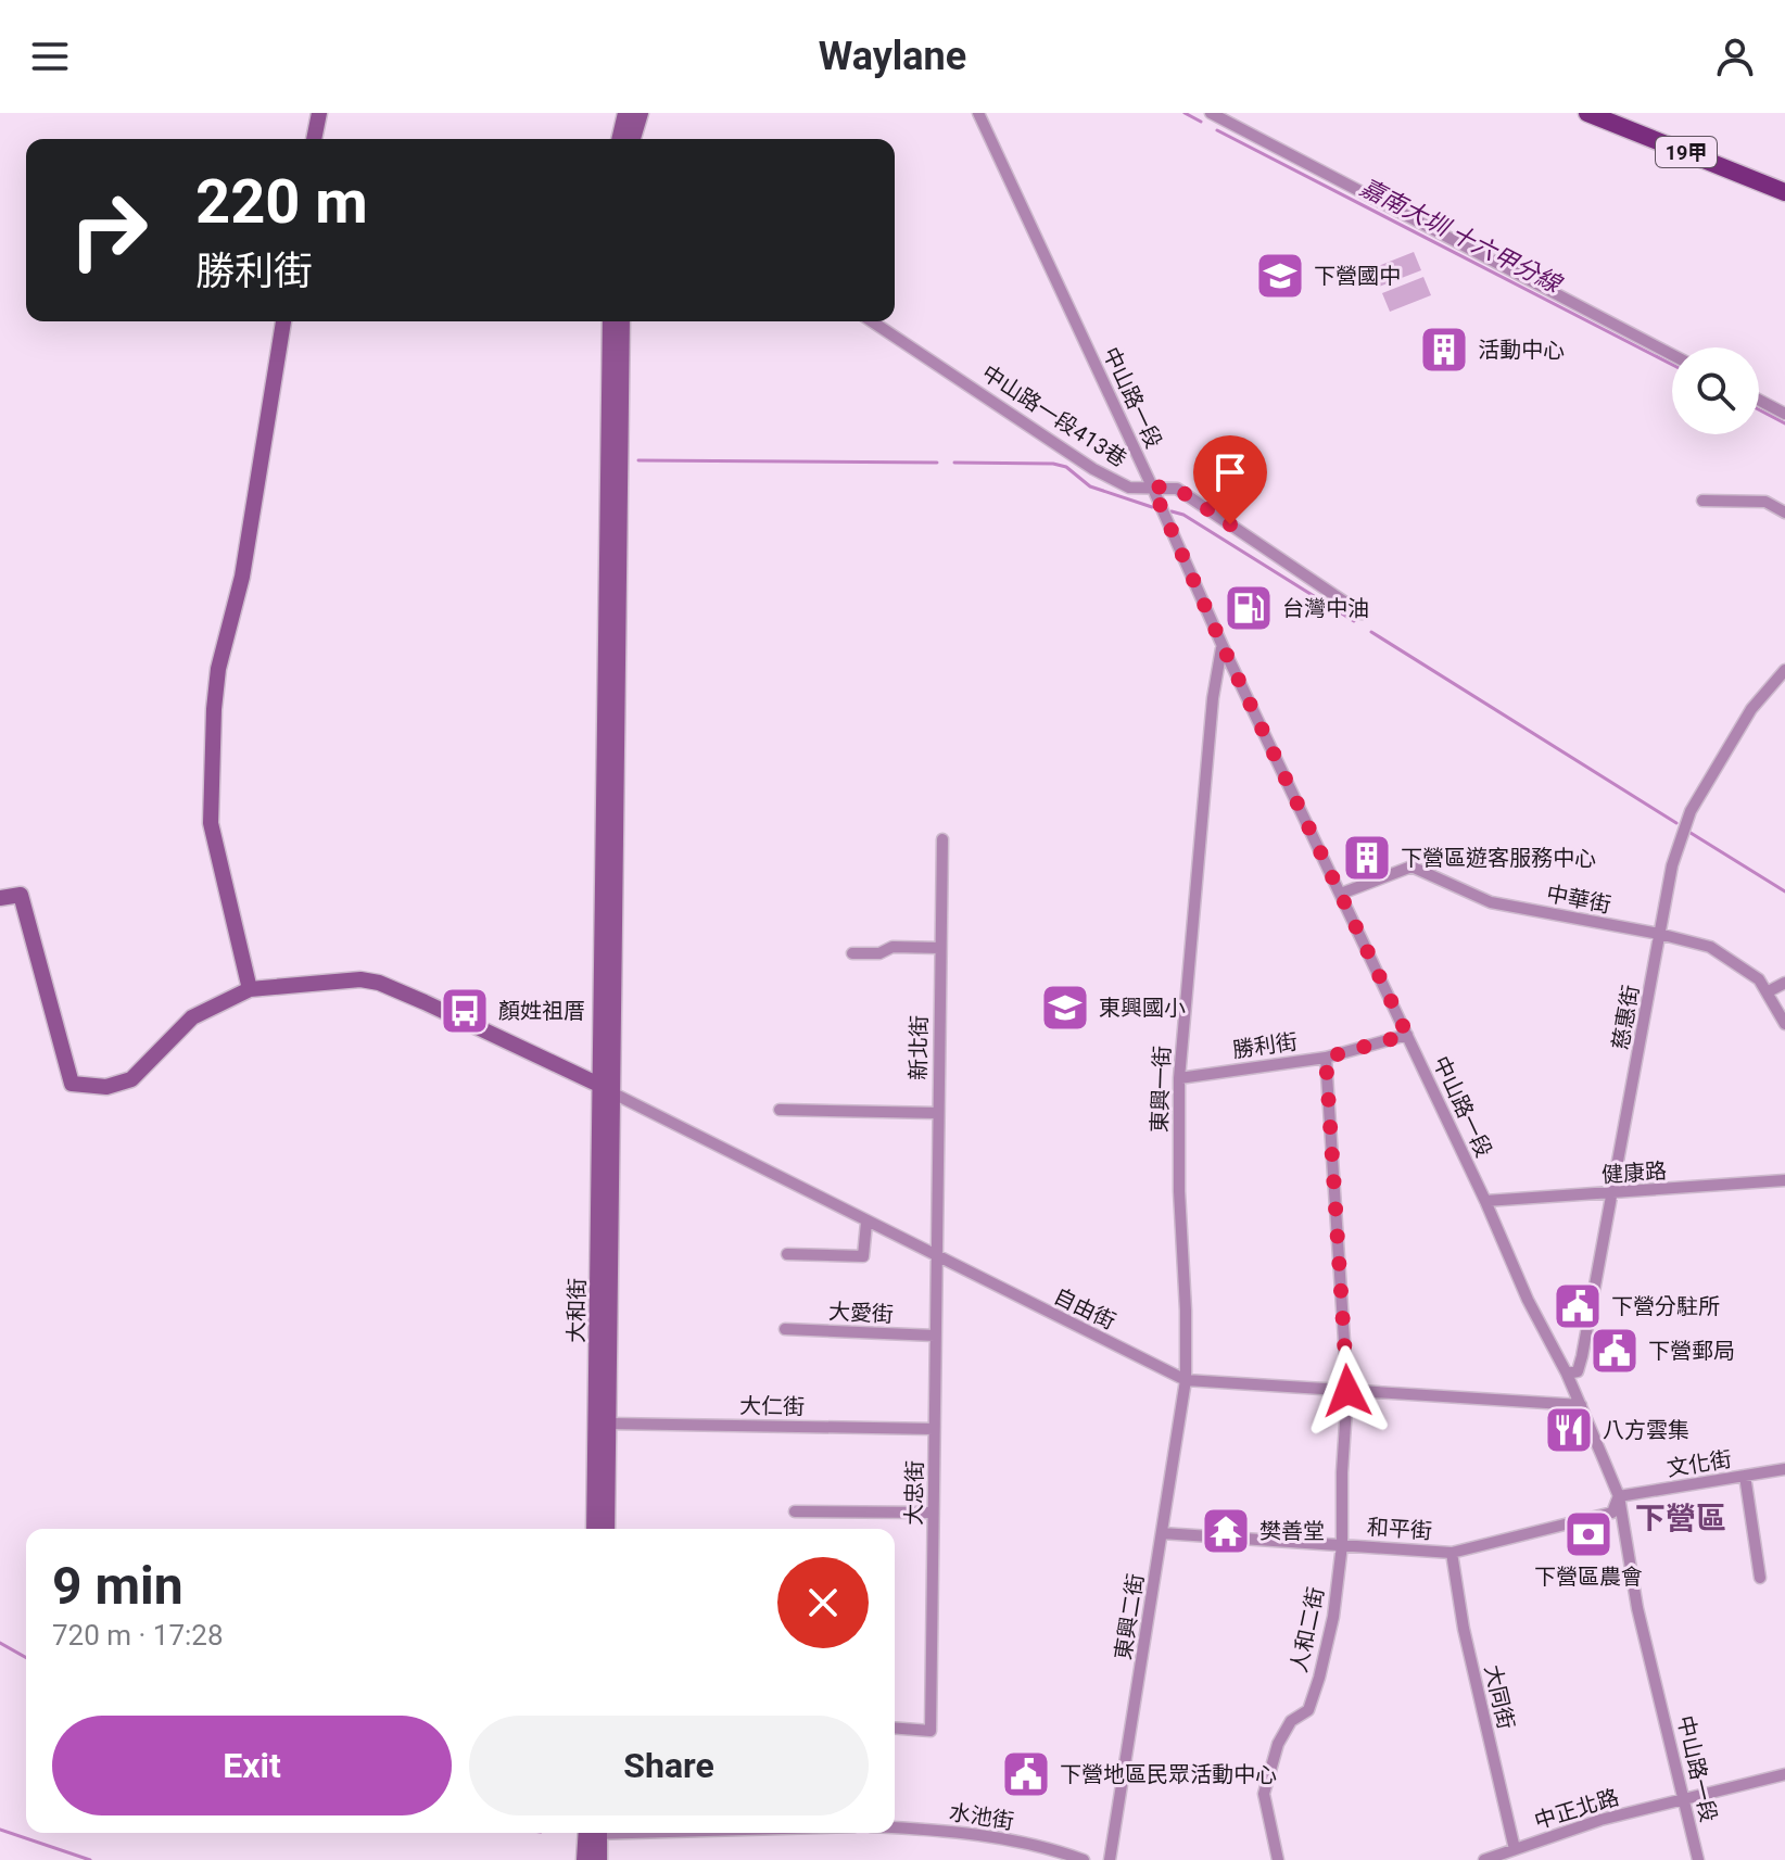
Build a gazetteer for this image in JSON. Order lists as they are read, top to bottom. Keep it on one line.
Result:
{"streets":{"main road":["19甲","大和街"],"street":["中山路一段","中山路一段413巷","中華街","慈惠街","勝利街","新北街","東興一街","健康路","自由街","大愛街","大仁街","文化街","大忠街","和平街","東興二街","人和二街","大同街","中正北路","水池街"]},"crossings":[["中山路一段","中山路一段413巷"],["中山路一段","中華街"],["中山路一段","慈惠街"],["中山路一段","勝利街"],["中山路一段","東興一街"],["中山路一段","健康路"],["中山路一段","自由街"],["中山路一段","文化街"],["中山路一段","和平街"],["中山路一段","中正北路"],["中華街","慈惠街"],["慈惠街","健康路"],["勝利街","東興一街"],["勝利街","人和二街"],["新北街","自由街"],["新北街","大忠街"],["東興一街","自由街"],["東興一街","東興二街"],["自由街","大和街"],["自由街","大忠街"],["自由街","東興二街"],["自由街","人和二街"],["大和街","大仁街"],["大愛街","大忠街"],["大仁街","大忠街"],["文化街","和平街"],["和平街","東興二街"],["和平街","人和二街"],["和平街","大同街"],["大同街","中正北路"]],"districts":["下營區"],"water":["嘉南大圳 十六甲分線"],"places":{"school or university":["下營國中","東興國小"],"building":["活動中心","下營區遊客服務中心"],"fuel station":["台灣中油"],"bus stop":["顏姓祖厝"],"public building":["下營分駐所","下營郵局","下營地區民眾活動中心"],"restaurant":["八方雲集"],"temple":["樊善堂"],"bank":["下營區農會"]},"page":{"header":"Waylane","turn":["220 m","勝利街"],"heading":["9 min","720 m · 17:28"],"buttons":["Exit","Share"]}}
